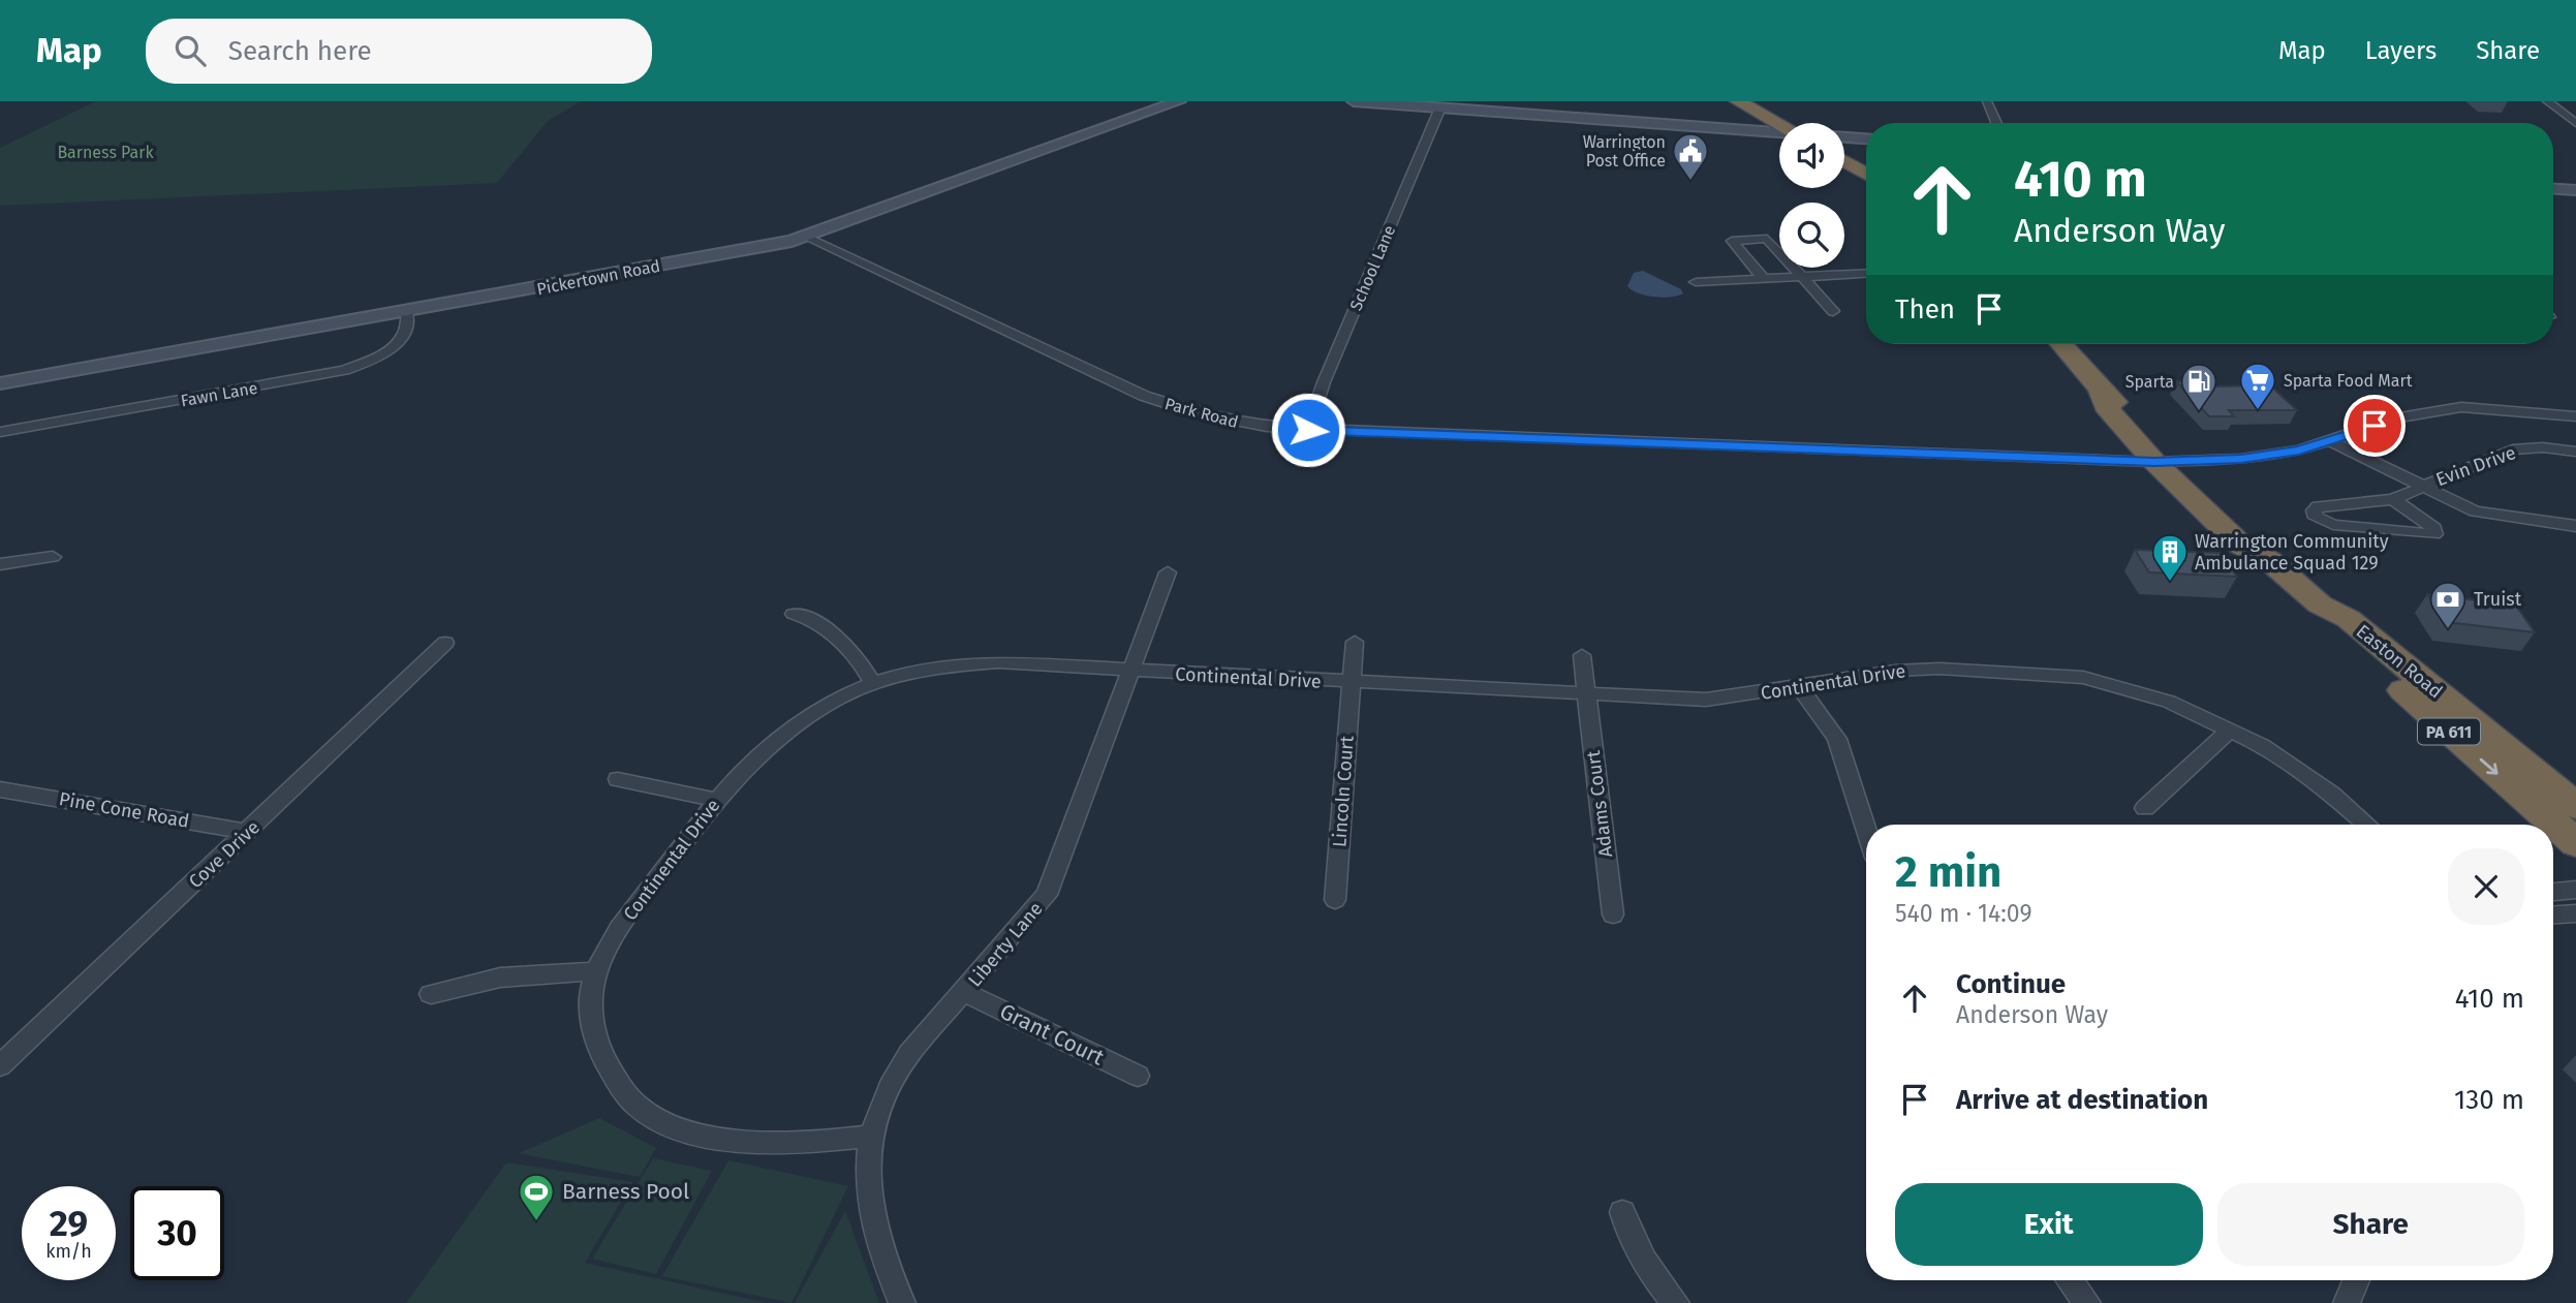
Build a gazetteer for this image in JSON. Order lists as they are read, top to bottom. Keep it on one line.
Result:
{"streets":{"highway":["Easton Road","PA 611"],"street":["School Lane","Pickertown Road","Fawn Lane","Park Road","Evin Drive","Continental Drive","Lincoln Court","Adams Court","Pine Cone Road","Cove Drive","Liberty Lane","Grant Court"]},"crossings":[["School Lane","Park Road"],["Pickertown Road","Fawn Lane"],["Pickertown Road","Park Road"],["Park Road","Easton Road"],["Continental Drive","Lincoln Court"],["Continental Drive","Adams Court"],["Continental Drive","Liberty Lane"],["Pine Cone Road","Cove Drive"],["Liberty Lane","Grant Court"]],"parks":["Barness Park"],"places":{"public building":["Warrington Post Office"],"supermarket":["Sparta Food Mart"],"fuel station":["Sparta"],"building":["Warrington Community Ambulance Squad 129"],"bank":["Truist"],"sports":["Barness Pool"]},"page":{"header":"Map","search":"Search here","nav":["Map","Layers","Share"],"turn":["410 m","Anderson Way"],"then":"Then","heading":["2 min","540 m · 14:09"],"list":[{"name":"Continue","note":"Anderson Way","value":"410 m"},{"name":"Arrive at destination","value":"130 m"}],"buttons":["Exit","Share"],"speed":"29 km/h","limit":"30"}}
